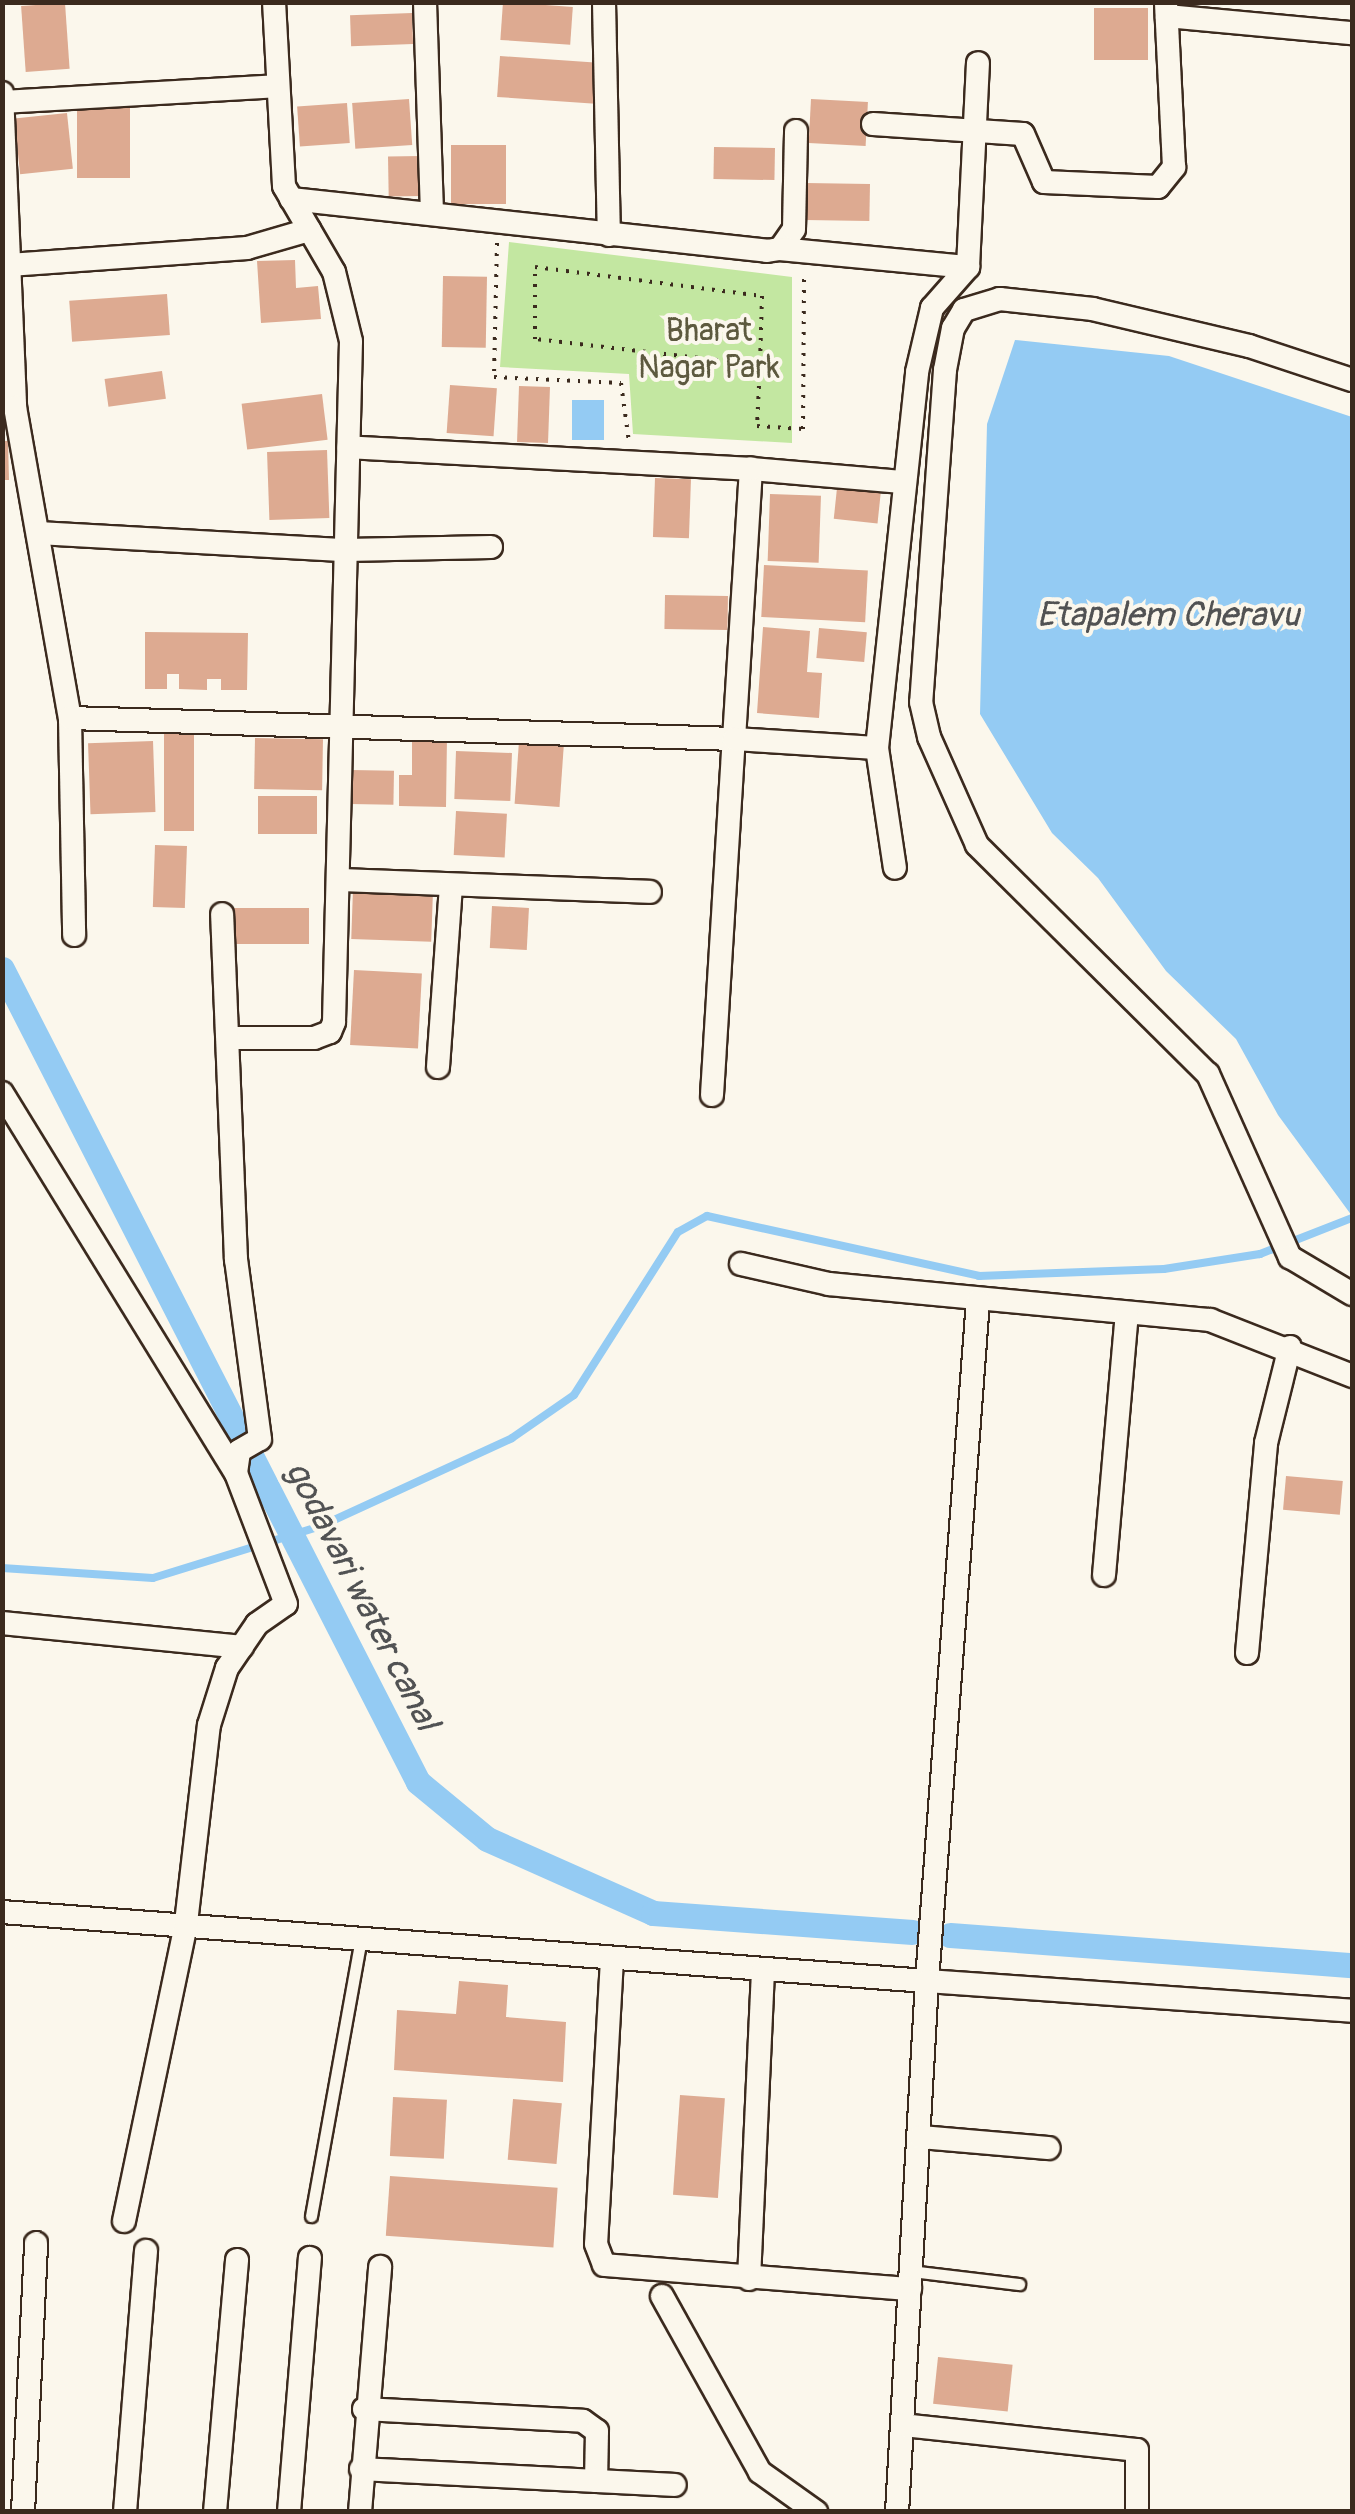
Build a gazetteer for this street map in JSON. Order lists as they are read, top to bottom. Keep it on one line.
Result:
{"water":["Etapalem Cheravu","godavari water canal"],"parks":["Bharat Nagar Park"]}
